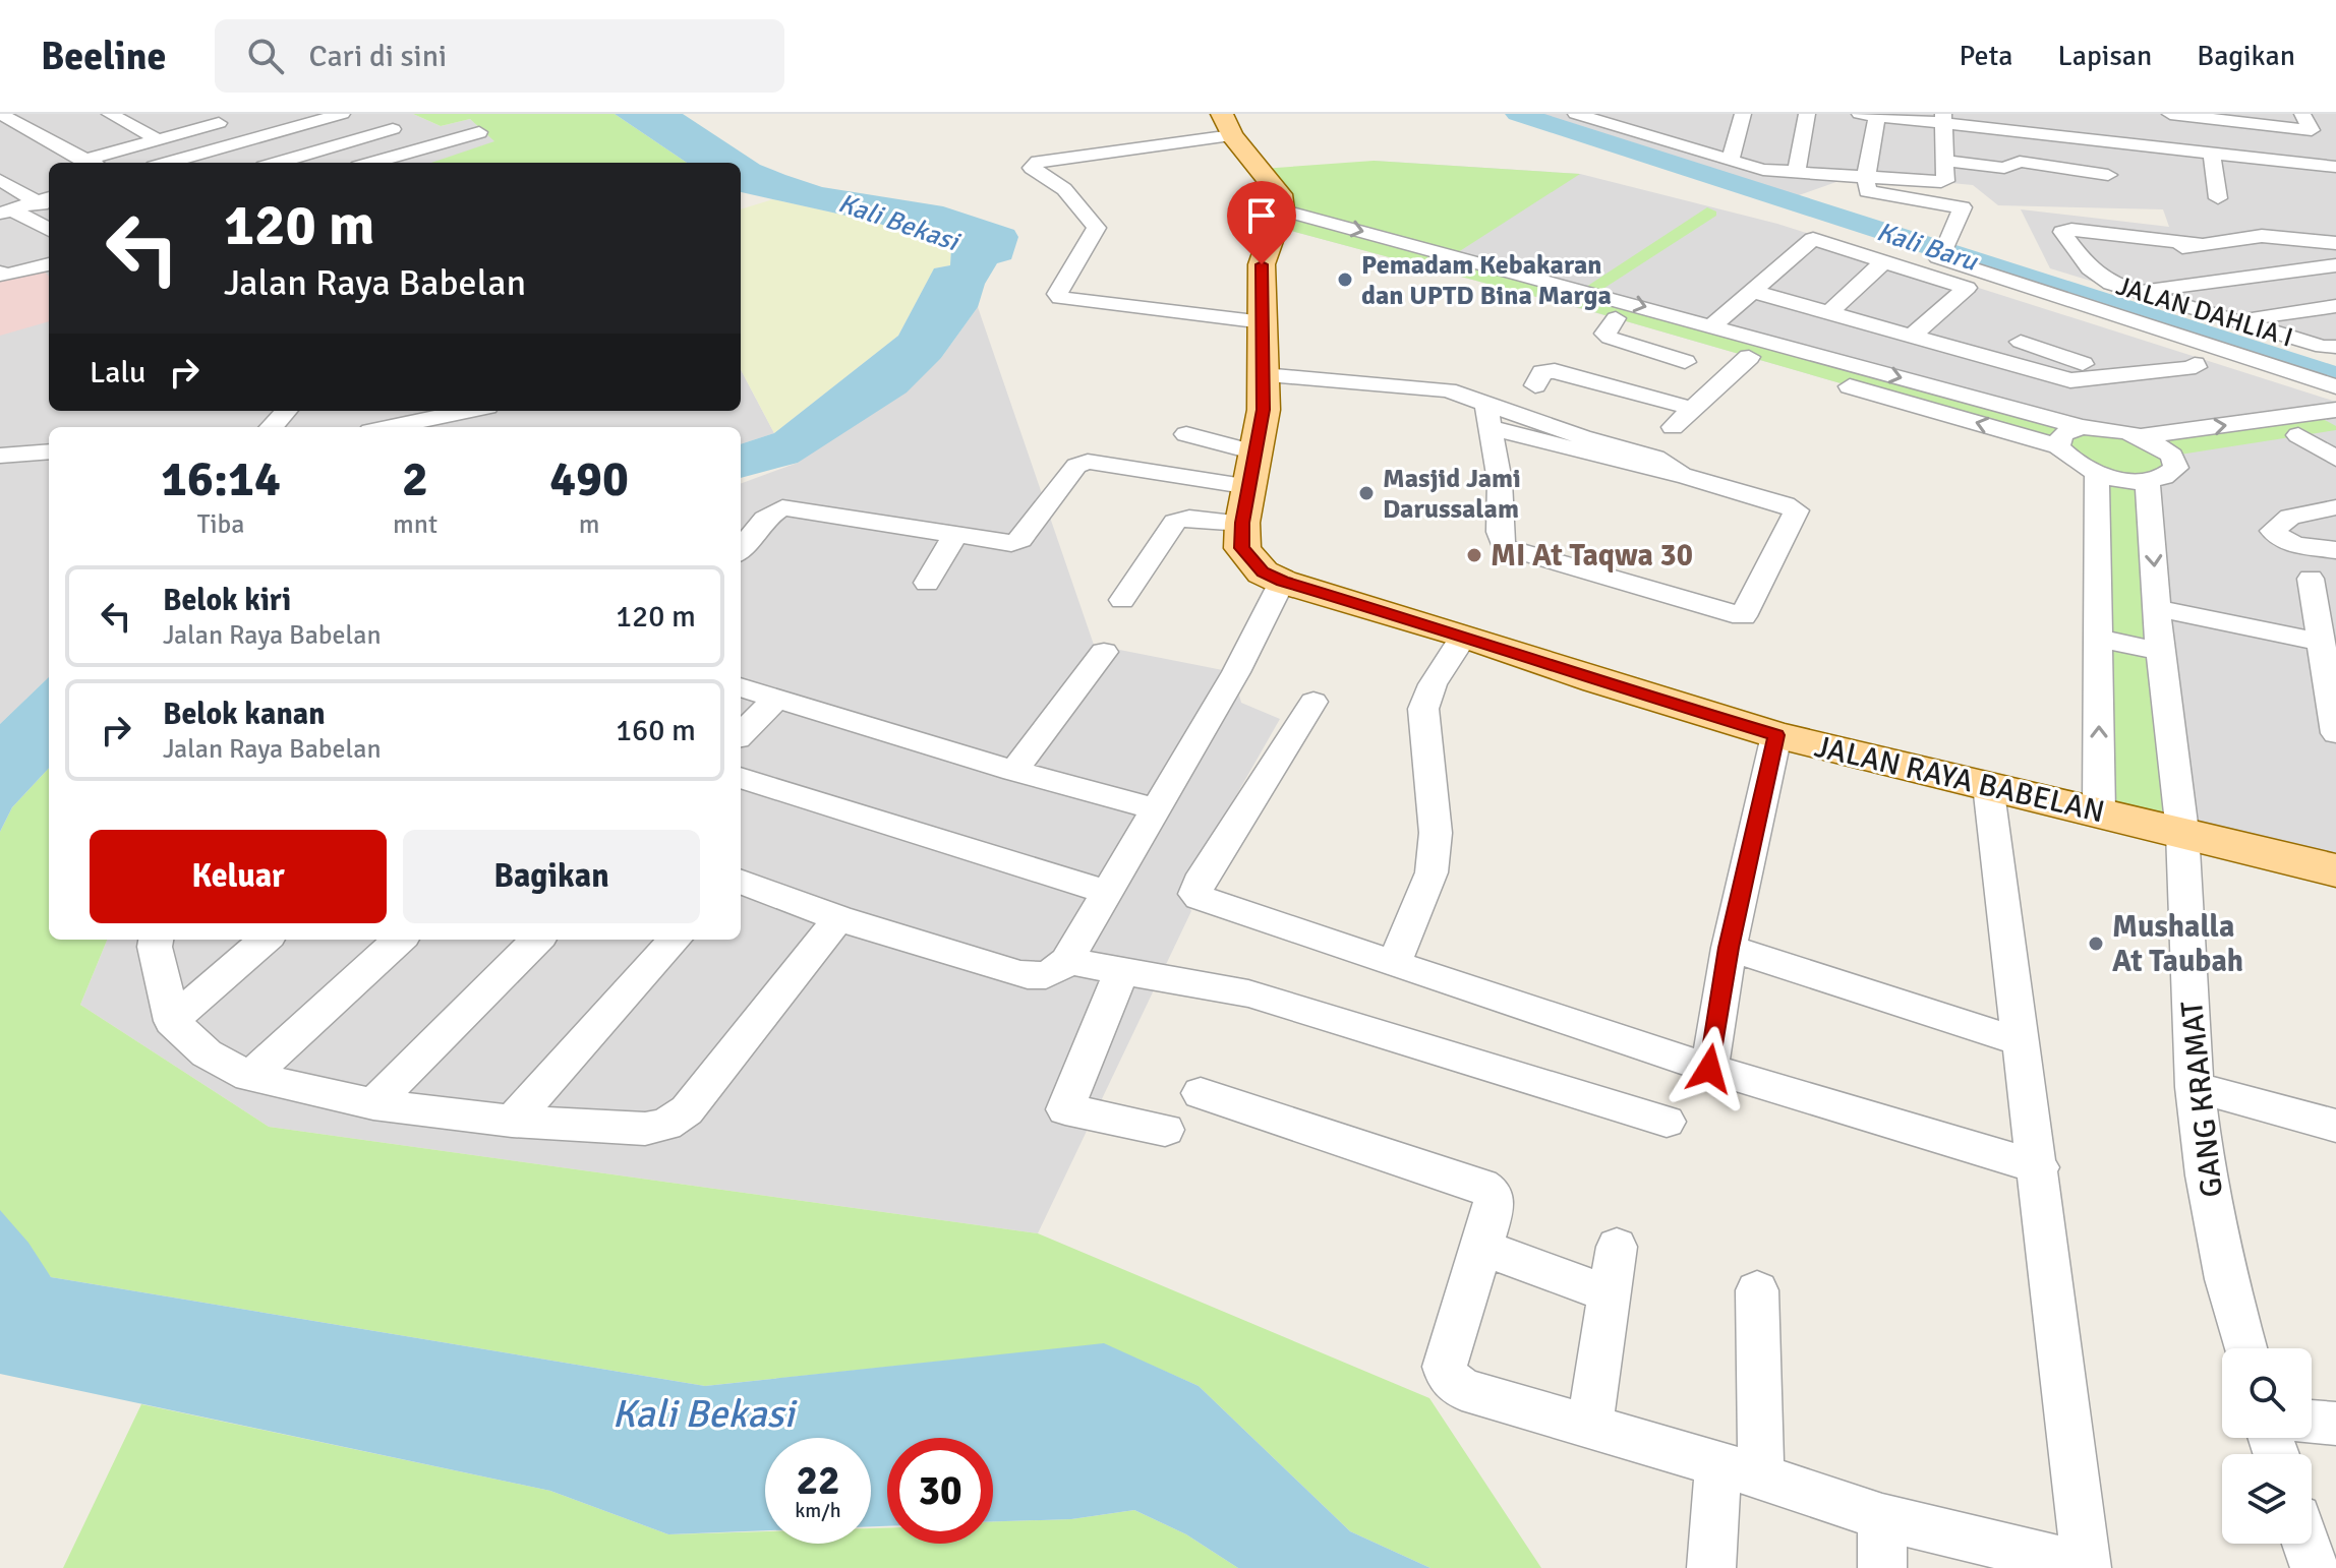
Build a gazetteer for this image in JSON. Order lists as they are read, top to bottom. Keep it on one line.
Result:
{"streets":{"main road":["JALAN RAYA BABELAN"],"street":["JALAN DAHLIA I","GANG KRAMAT"]},"crossings":[["JALAN RAYA BABELAN","GANG KRAMAT"]],"water":["Kali Bekasi","Kali Baru"],"places":["Pemadam Kebakaran dan UPTD Bina Marga","Masjid Jami Darussalam","MI At Taqwa 30","Mushalla At Taubah"],"page":{"header":"Beeline","search":"Cari di sini","nav":["Peta","Lapisan","Bagikan"],"turn":["120 m","Jalan Raya Babelan"],"then":"Lalu","eta":["16:14","Tiba","2","mnt","490","m"],"list":[{"name":"Belok kiri","note":"Jalan Raya Babelan","value":"120 m"},{"name":"Belok kanan","note":"Jalan Raya Babelan","value":"160 m"}],"buttons":["Keluar","Bagikan"],"speed":"22 km/h","limit":"30"}}
